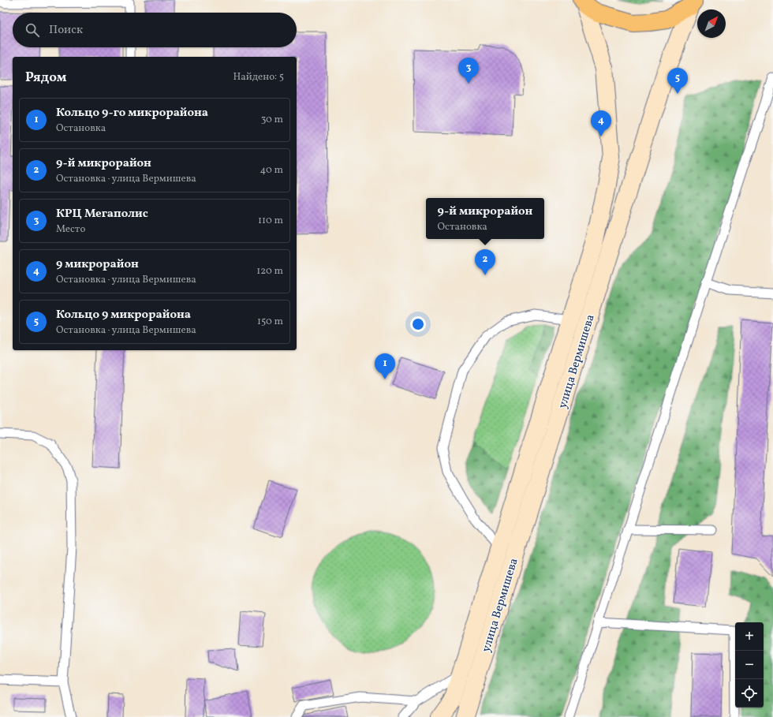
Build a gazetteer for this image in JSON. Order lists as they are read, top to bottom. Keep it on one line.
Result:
{"streets":{"main road":["улица Вермишева"]},"north":"top right","page":{"search":"Поиск","heading":["Рядом","Найдено: 5"],"pins":["3","5","4","2","1"],"list":[{"mark":"1","name":"Кольцо 9-го микрорайона","note":"Остановка","value":"30 m"},{"mark":"2","name":"9-й микрорайон","note":"Остановка · улица Вермишева","value":"40 m"},{"mark":"3","name":"КРЦ Мегаполис","note":"Место","value":"110 m"},{"mark":"4","name":"9 микрорайон","note":"Остановка · улица Вермишева","value":"120 m"},{"mark":"5","name":"Кольцо 9 микрорайона","note":"Остановка · улица Вермишева","value":"150 m"}],"popup":["9-й микрорайон","Остановка"],"map_buttons":["+","−"]}}
